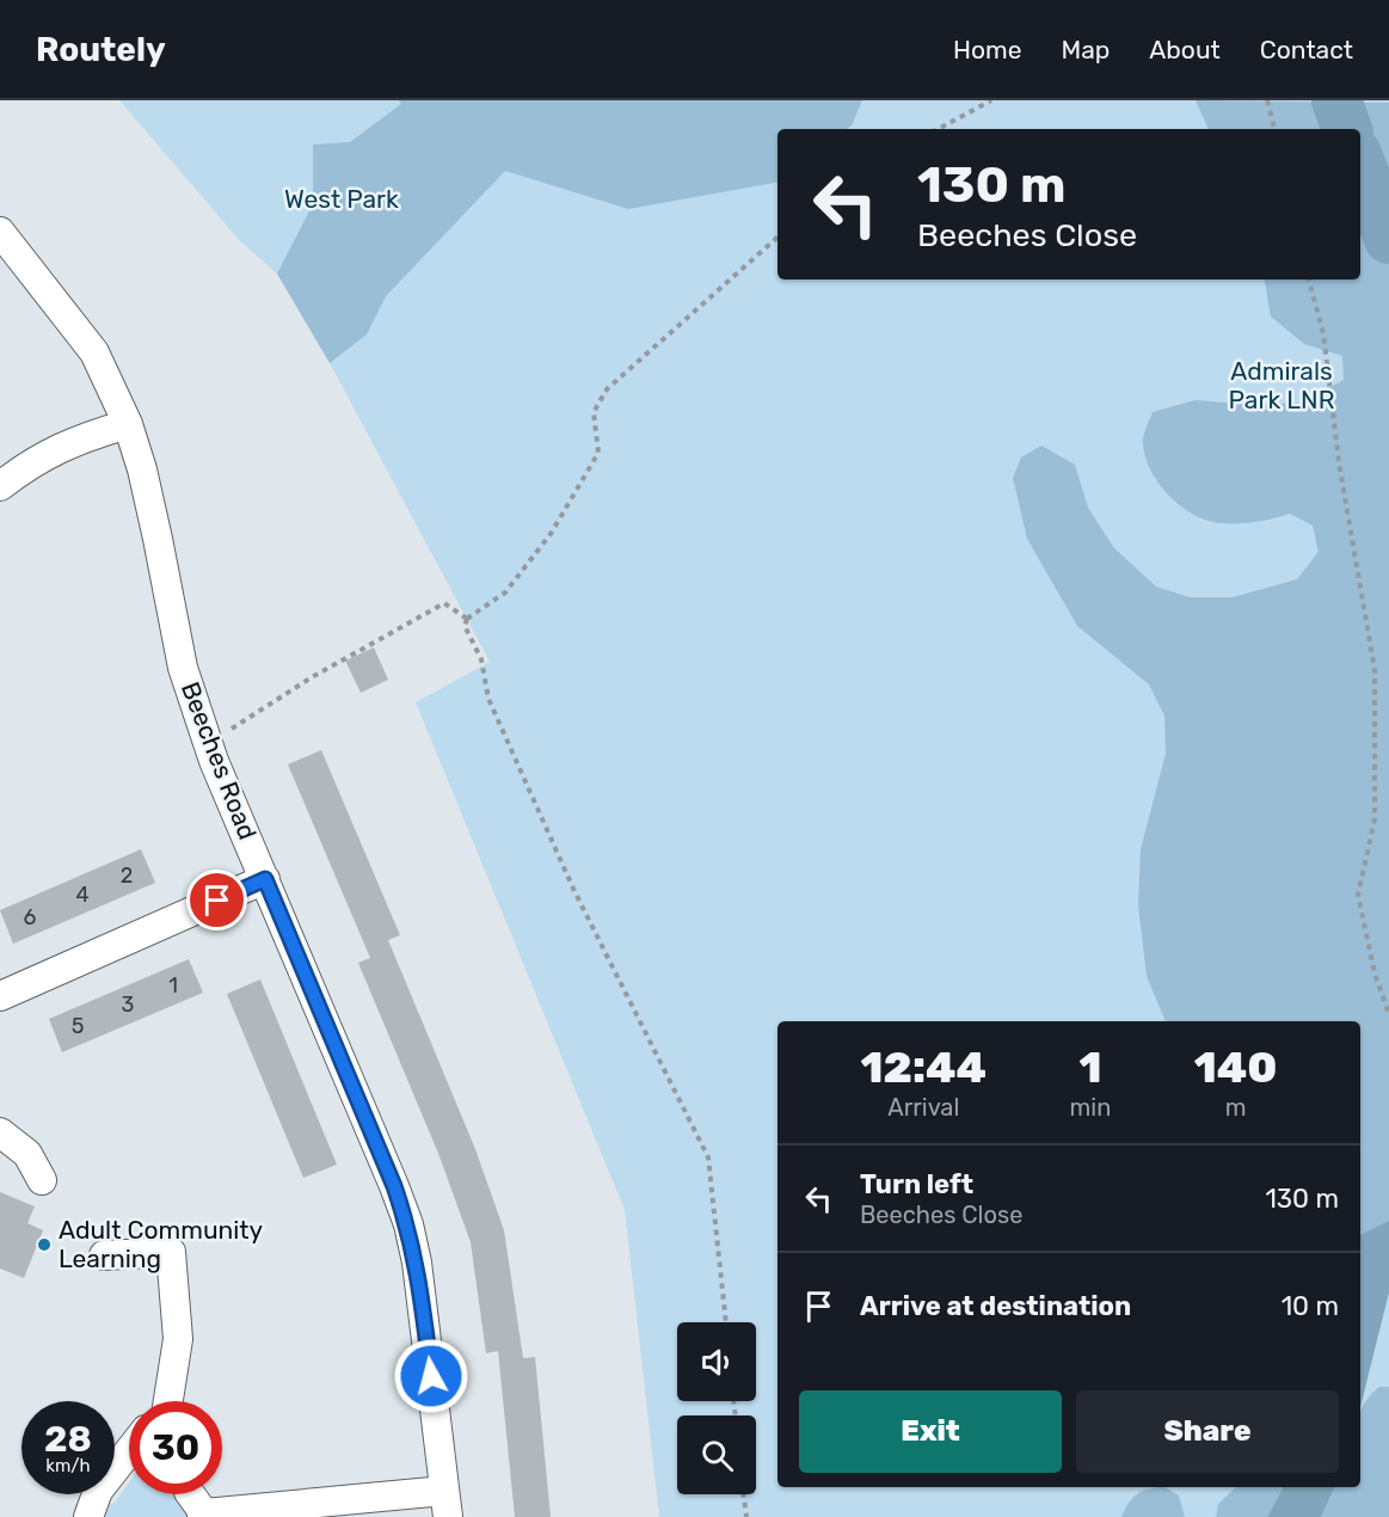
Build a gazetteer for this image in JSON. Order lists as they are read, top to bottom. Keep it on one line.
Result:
{"streets":{"street":["Beeches Road"]},"parks":["West Park","Admirals Park LNR"],"places":["Adult Community Learning"],"house_numbers":["2","4","6","1","3","5"],"page":{"header":"Routely","nav":["Home","Map","About","Contact"],"turn":["130 m","Beeches Close"],"eta":["12:44","Arrival","1","min","140","m"],"list":[{"name":"Turn left","note":"Beeches Close","value":"130 m"},{"name":"Arrive at destination","value":"10 m"}],"buttons":["Exit","Share"],"speed":"28 km/h","limit":"30"}}
